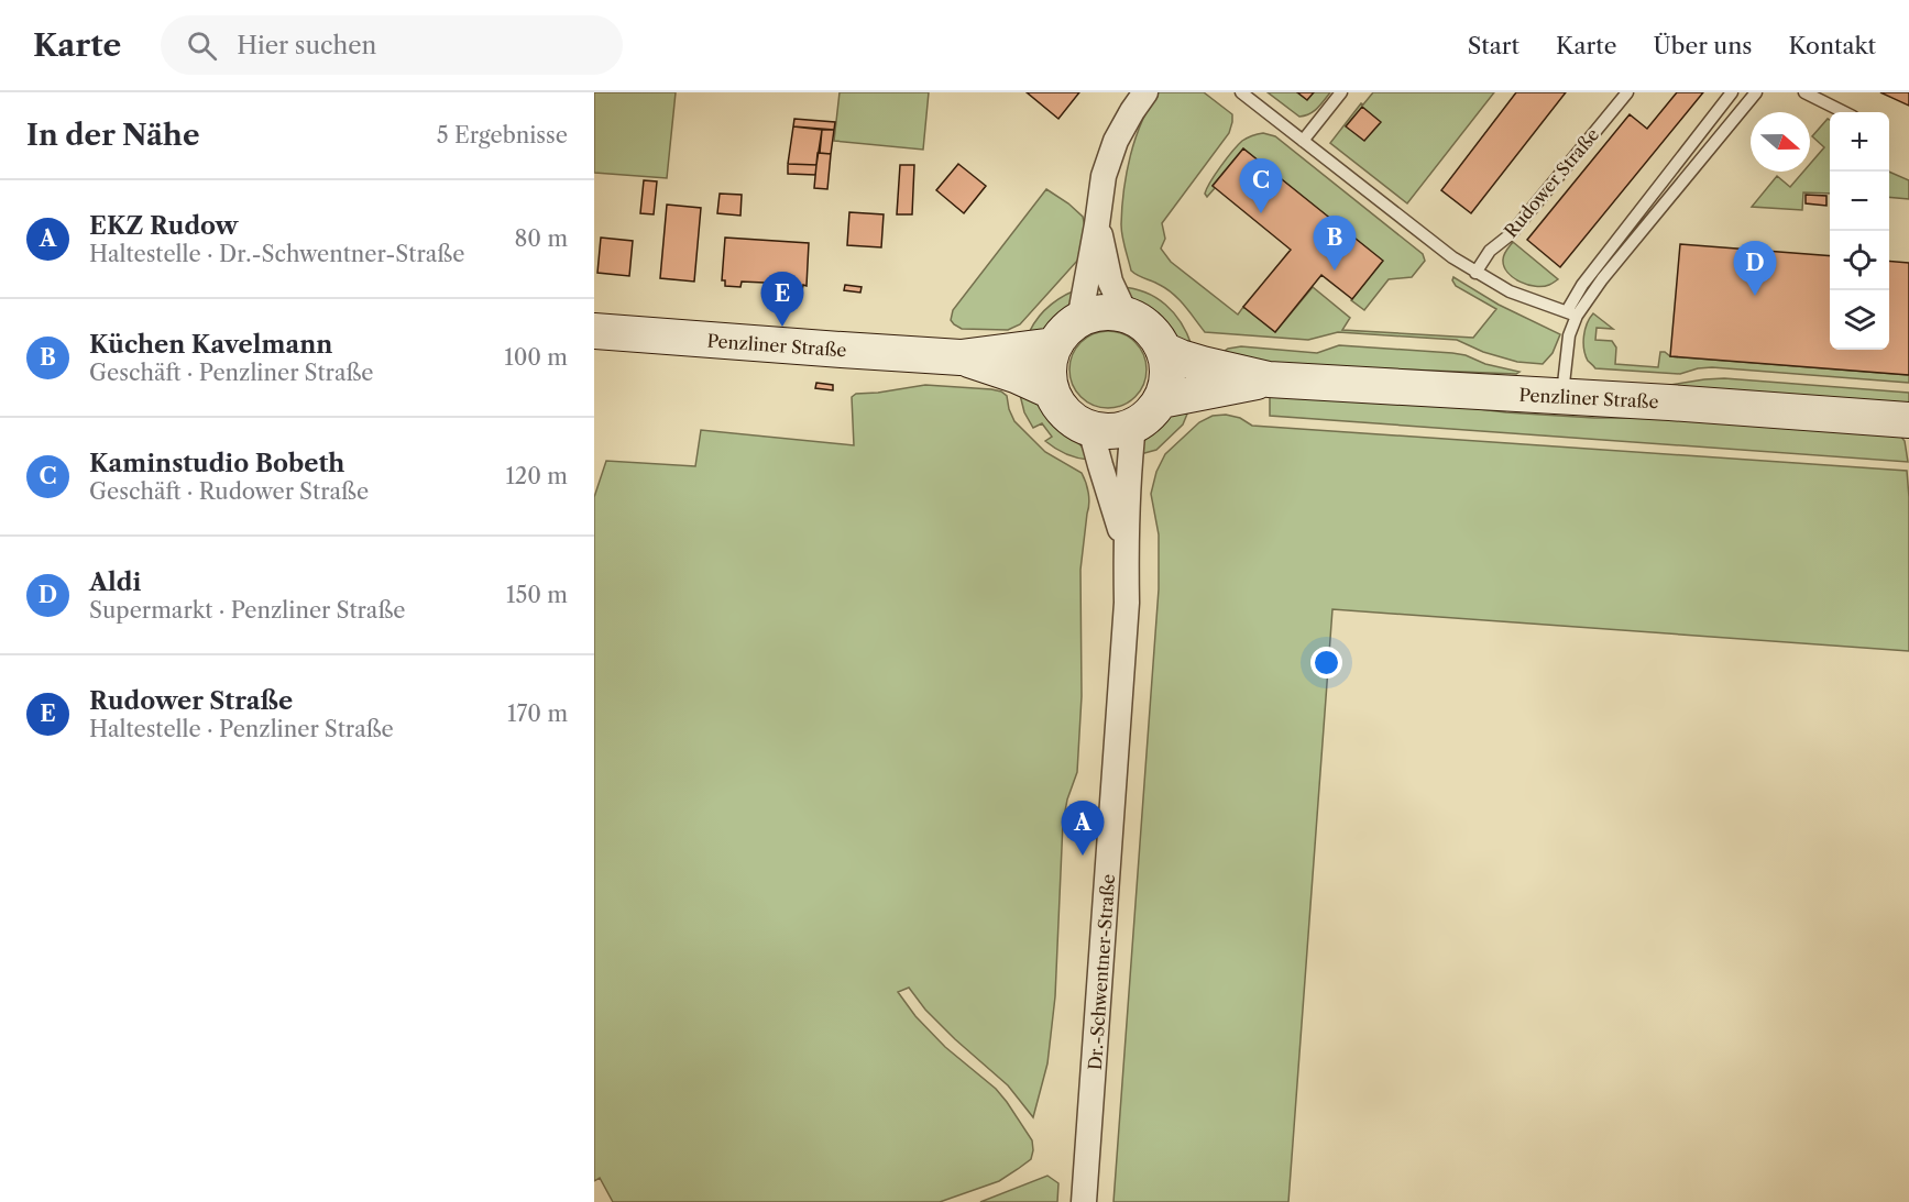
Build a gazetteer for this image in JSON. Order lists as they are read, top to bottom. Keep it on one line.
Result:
{"streets":{"main road":["Penzliner Straße"],"street":["Dr.-Schwentner-Straße"],"lane":["Rudower Straße"]},"crossings":[["Penzliner Straße","Dr.-Schwentner-Straße"]],"north":"right","page":{"header":"Karte","search":"Hier suchen","nav":["Start","Karte","Über uns","Kontakt"],"heading":["In der Nähe","5 Ergebnisse"],"map_buttons":["+","−"],"pins":["C","B","D","E","A"],"list":[{"mark":"A","name":"EKZ Rudow","note":"Haltestelle · Dr.-Schwentner-Straße","value":"80 m"},{"mark":"B","name":"Küchen Kavelmann","note":"Geschäft · Penzliner Straße","value":"100 m"},{"mark":"C","name":"Kaminstudio Bobeth","note":"Geschäft · Rudower Straße","value":"120 m"},{"mark":"D","name":"Aldi","note":"Supermarkt · Penzliner Straße","value":"150 m"},{"mark":"E","name":"Rudower Straße","note":"Haltestelle · Penzliner Straße","value":"170 m"}]}}
